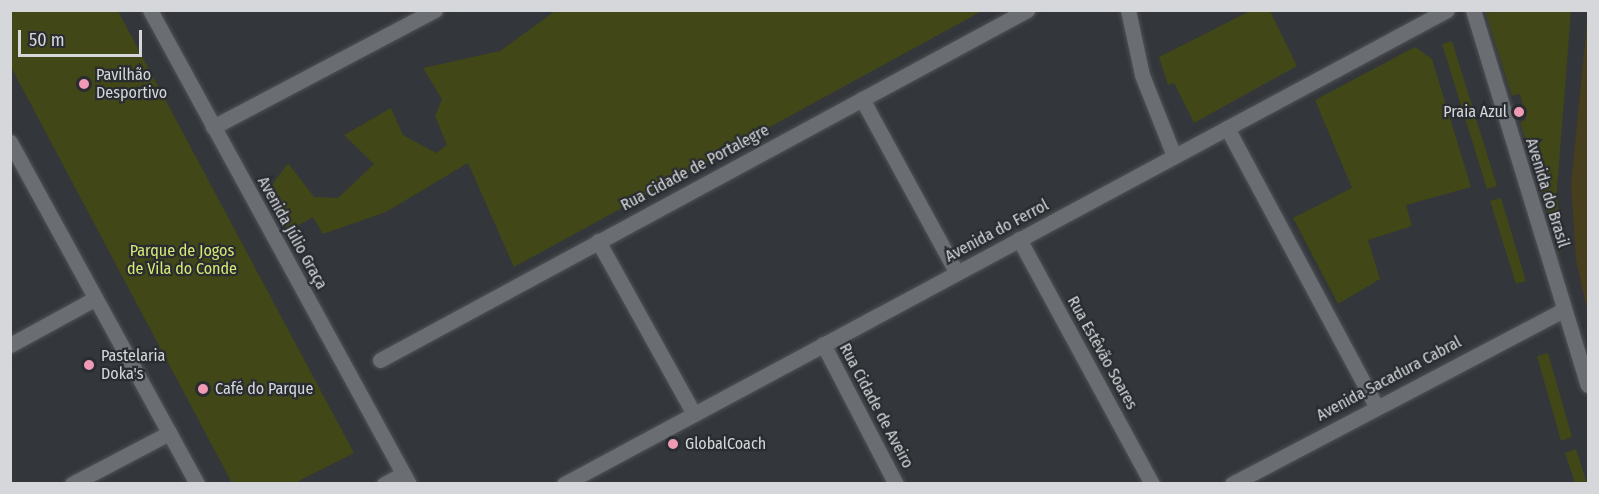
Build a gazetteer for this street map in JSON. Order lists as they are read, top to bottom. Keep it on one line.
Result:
{"streets":{"street":["Rua Cidade de Portalegre","Avenida do Brasil","Avenida do Ferrol","Avenida Júlio Graça","Rua Estêvão Soares","Avenida Sacadura Cabral","Rua Cidade de Aveiro"]},"crossings":[["Avenida do Brasil","Avenida Sacadura Cabral"],["Avenida do Ferrol","Rua Estêvão Soares"],["Avenida do Ferrol","Rua Cidade de Aveiro"]],"parks":["Parque de Jogos de Vila do Conde"],"places":["Pavilhão Desportivo","Praia Azul","Pastelaria Doka's","Café do Parque","GlobalCoach"],"scale_bar":"50 m"}
